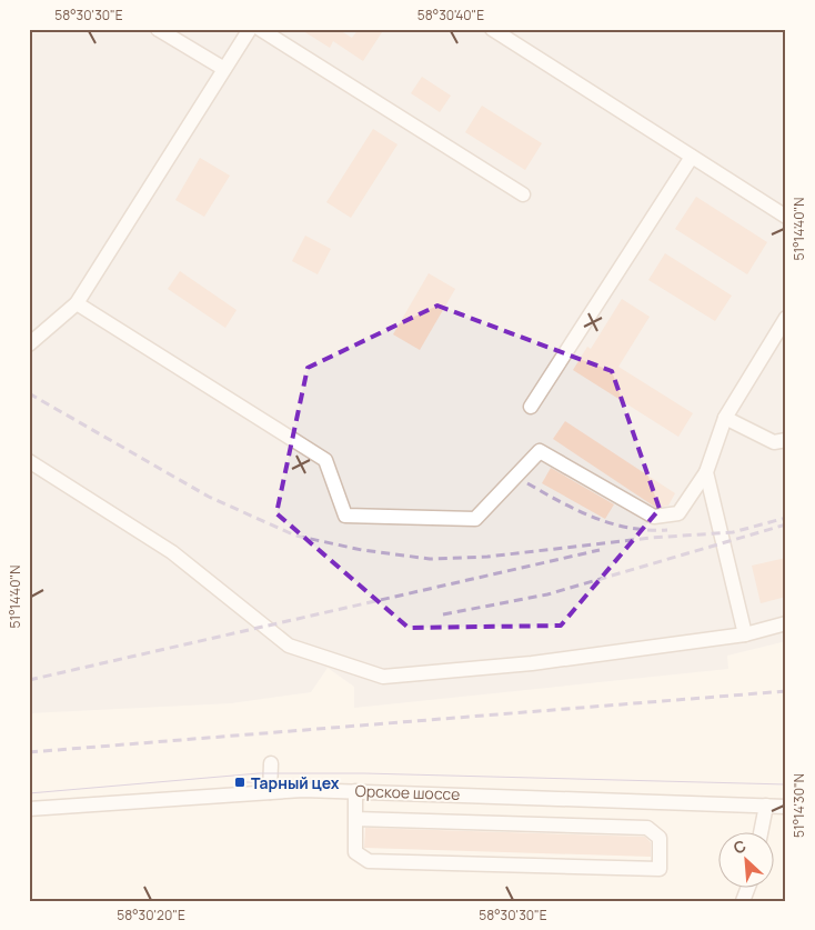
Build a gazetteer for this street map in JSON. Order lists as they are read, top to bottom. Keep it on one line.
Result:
{"streets":{"street":["Орское шоссе"]},"places":{"transit":["Тарный цех"]},"north":"top left","coordinates":["58°30'30\"E","58°30'40\"E","51°14'40\"N","51°14'30\"N","58°30'20\"E"]}
